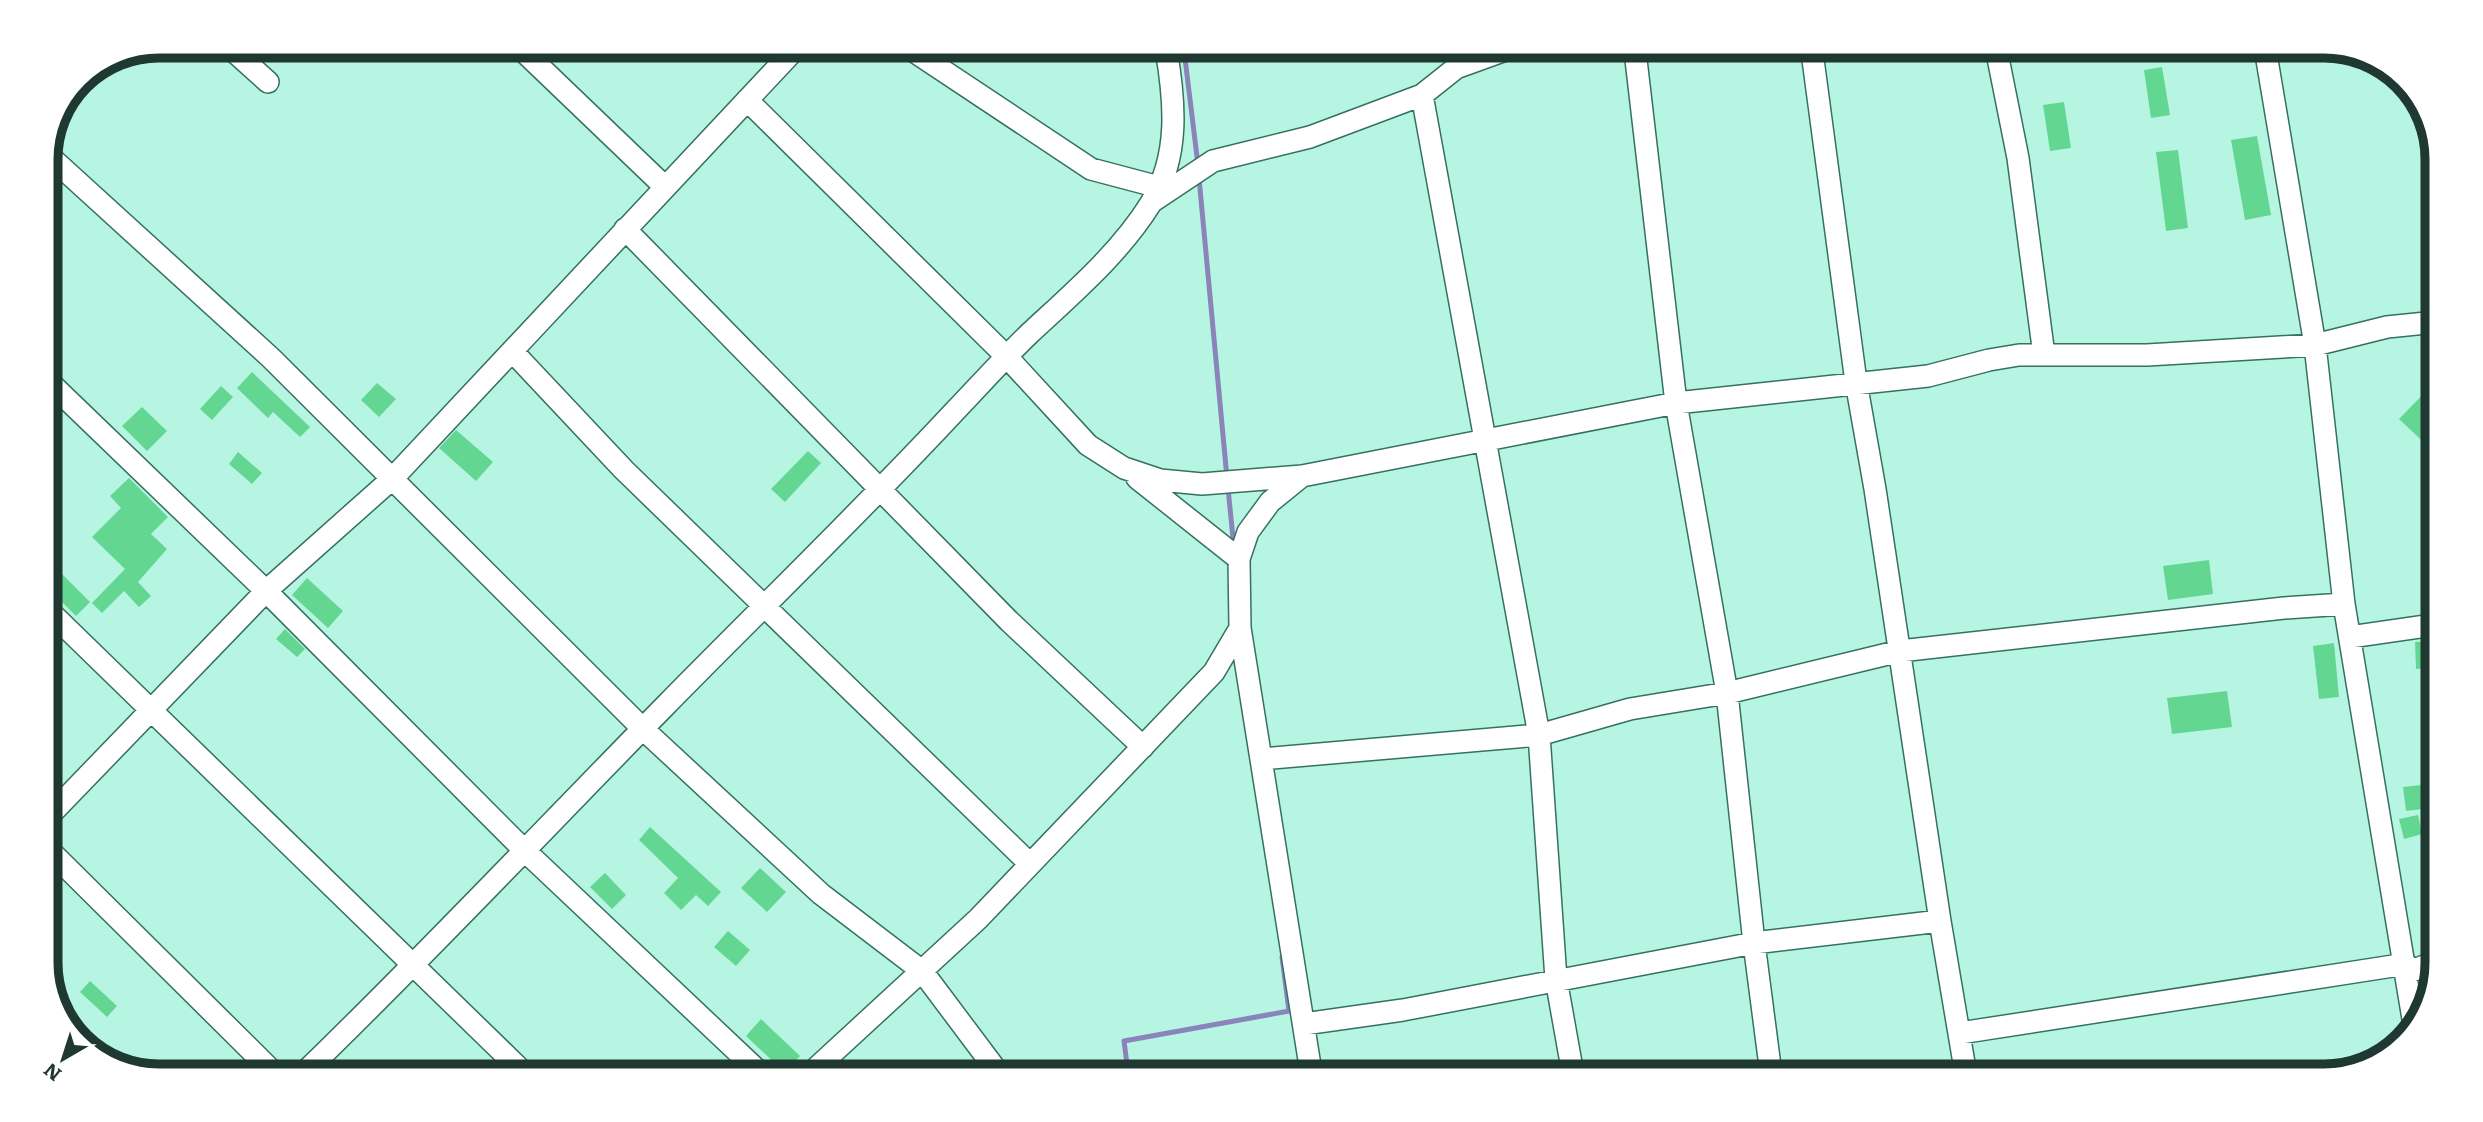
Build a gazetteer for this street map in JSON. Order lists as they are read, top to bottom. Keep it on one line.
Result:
{"north":"bottom left"}
